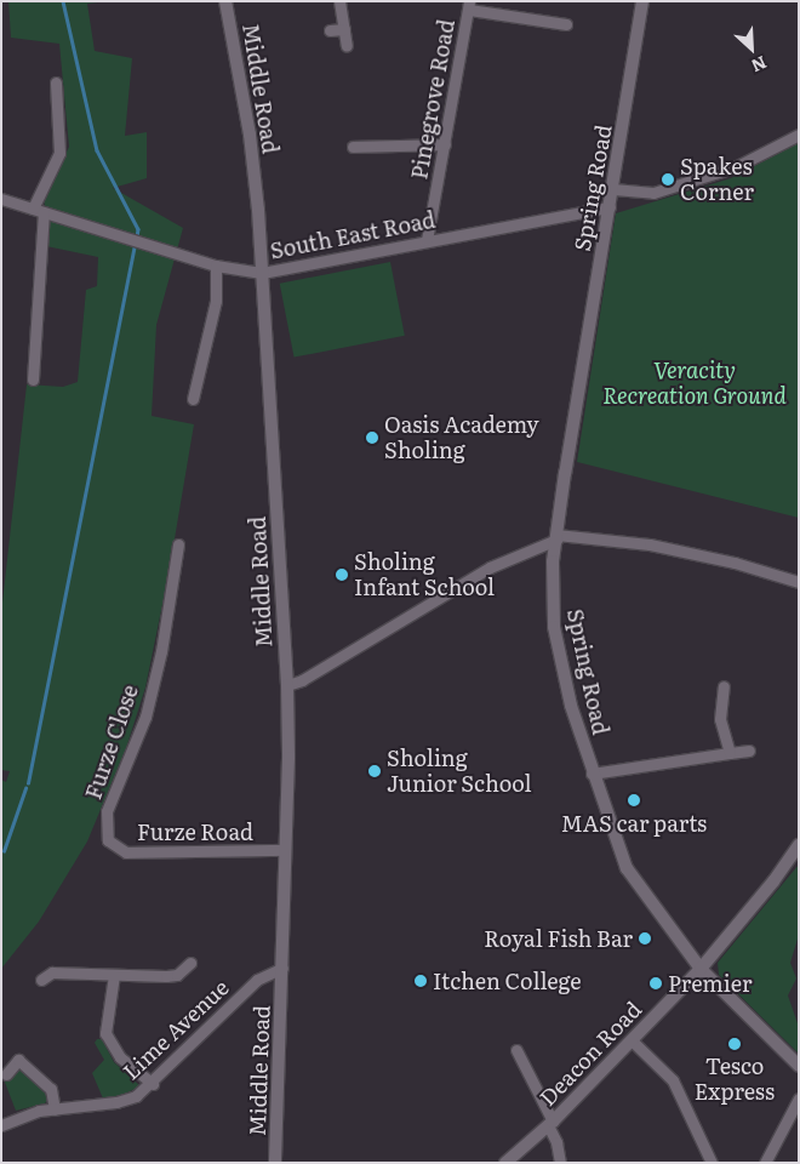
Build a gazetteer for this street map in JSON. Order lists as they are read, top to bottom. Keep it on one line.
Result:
{"streets":{"street":["Middle Road","Pinegrove Road","Spring Road","South East Road","Furze Close","Furze Road","Lime Avenue","Deacon Road"]},"crossings":[["Middle Road","South East Road"],["Middle Road","Furze Road"],["Middle Road","Lime Avenue"],["Pinegrove Road","South East Road"],["Spring Road","South East Road"],["Spring Road","Deacon Road"],["Furze Close","Furze Road"]],"parks":["Veracity Recreation Ground"],"places":["Spakes Corner","Oasis Academy Sholing","Sholing Infant School","Sholing Junior School","MAS car parts","Royal Fish Bar","Itchen College","Premier","Tesco Express"],"north":"bottom right"}
